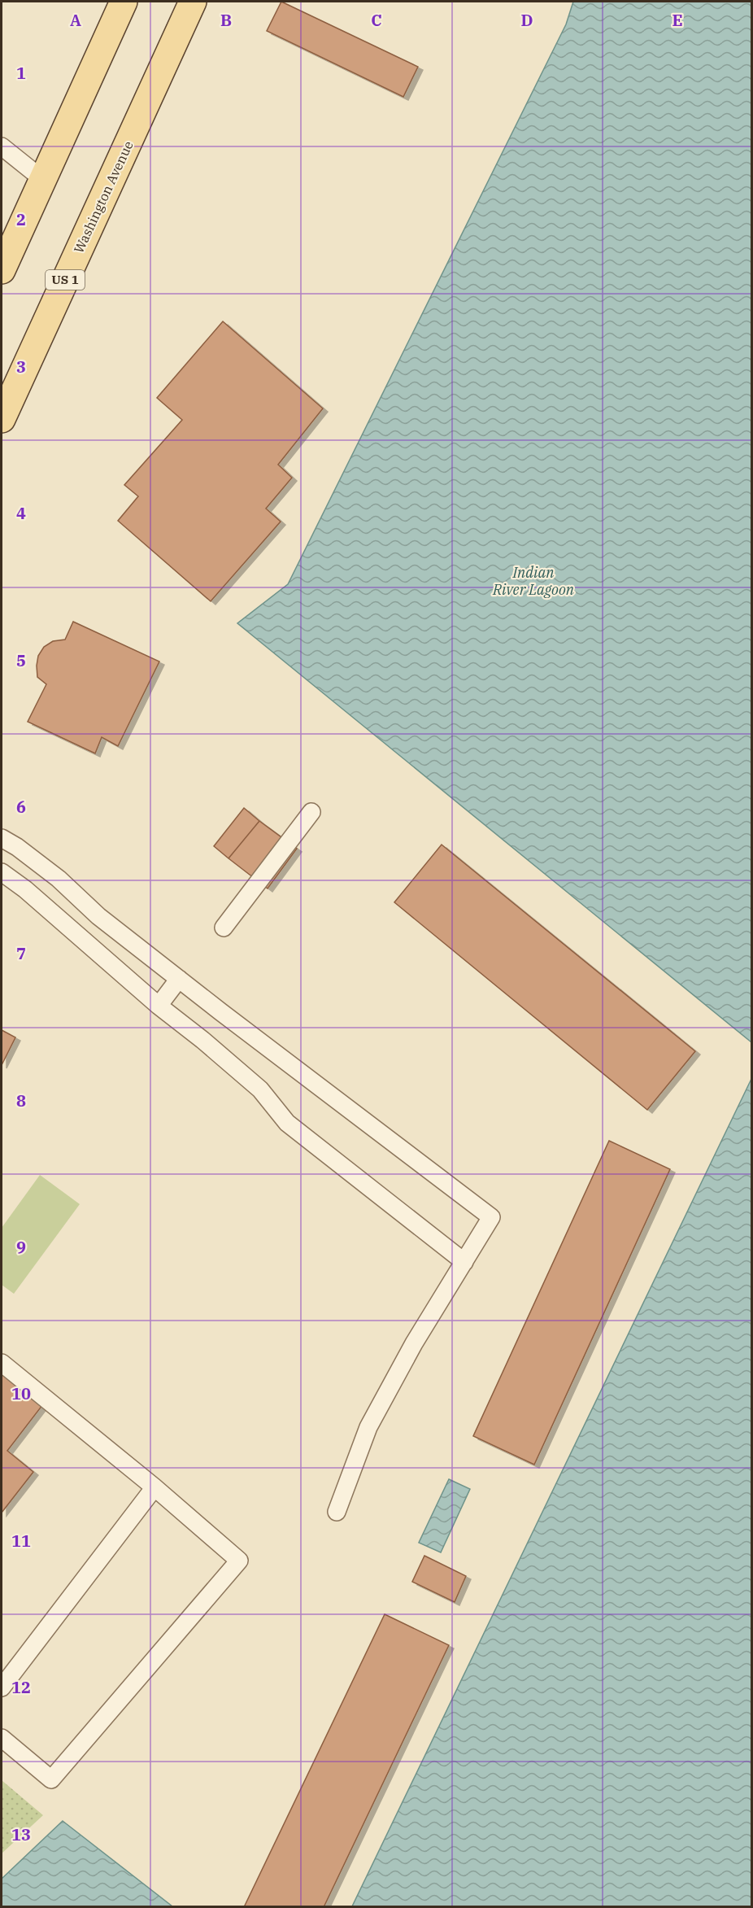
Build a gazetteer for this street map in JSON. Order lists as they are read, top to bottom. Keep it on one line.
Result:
{"streets":{"main road":["Washington Avenue","US 1"]},"water":["Indian River Lagoon"],"grid":{"columns":["A","B","C","D","E"],"rows":["1","2","3","4","5","6","7","8","9","10","11","12","13"]}}
